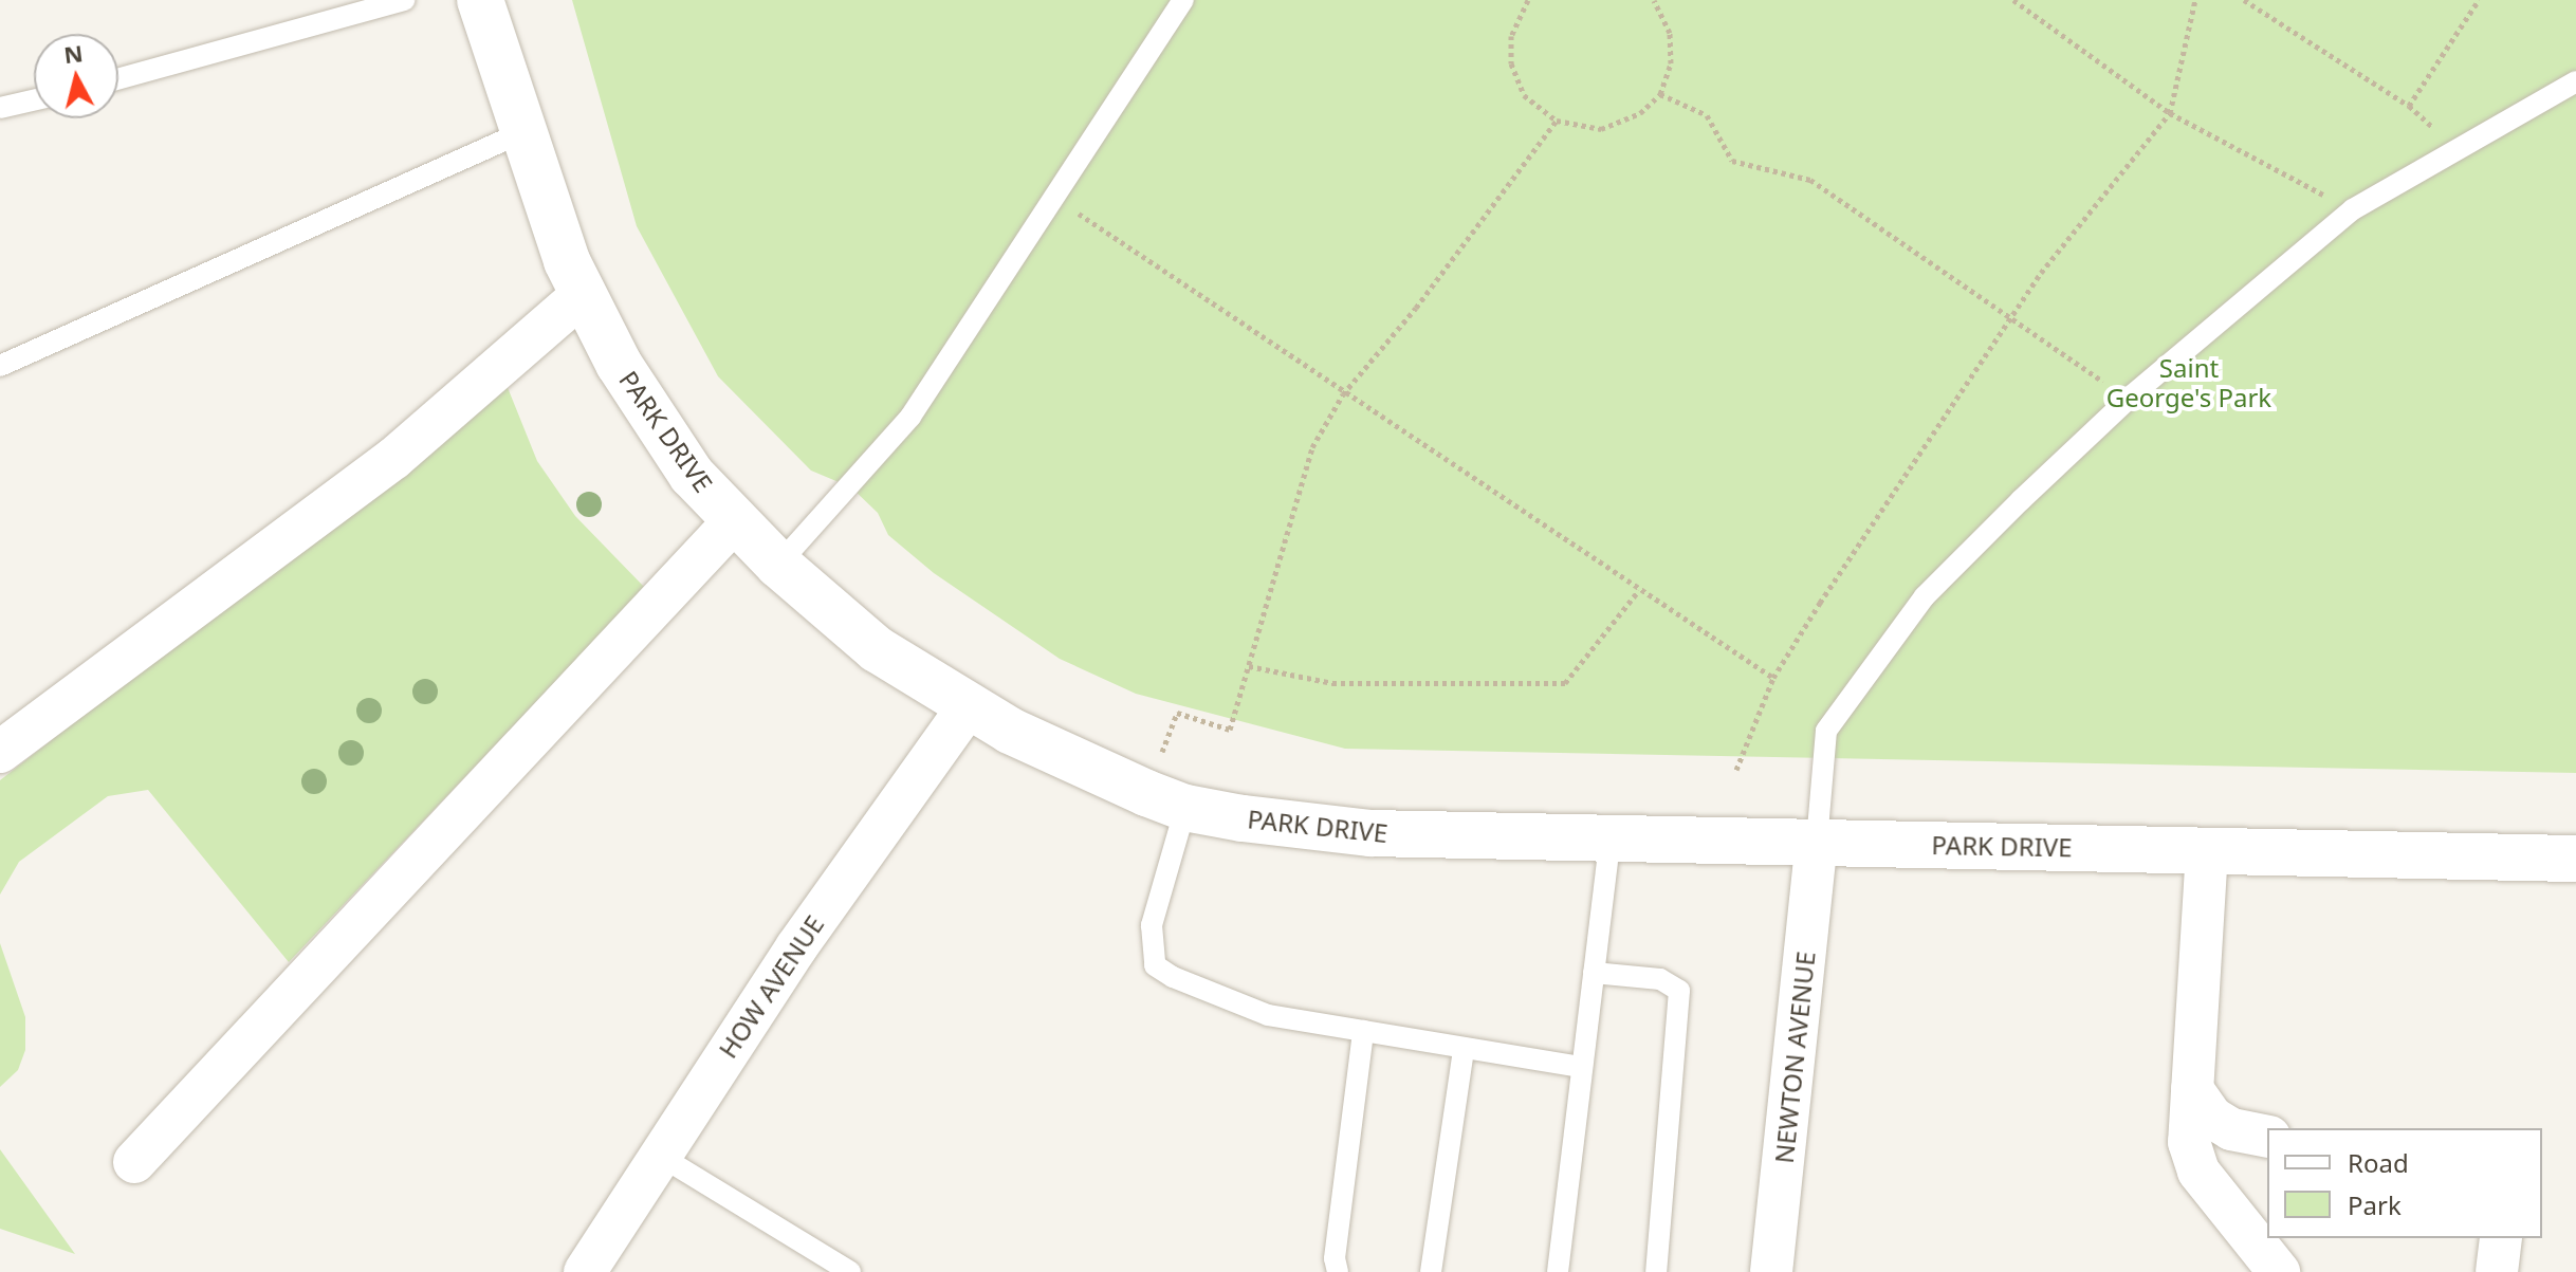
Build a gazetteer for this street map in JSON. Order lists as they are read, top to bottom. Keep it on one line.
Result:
{"streets":{"street":["PARK DRIVE","HOW AVENUE","NEWTON AVENUE"]},"crossings":[["PARK DRIVE","HOW AVENUE"],["PARK DRIVE","NEWTON AVENUE"]],"parks":["Saint George's Park"],"legend":["Road","Park"],"north":"top"}
